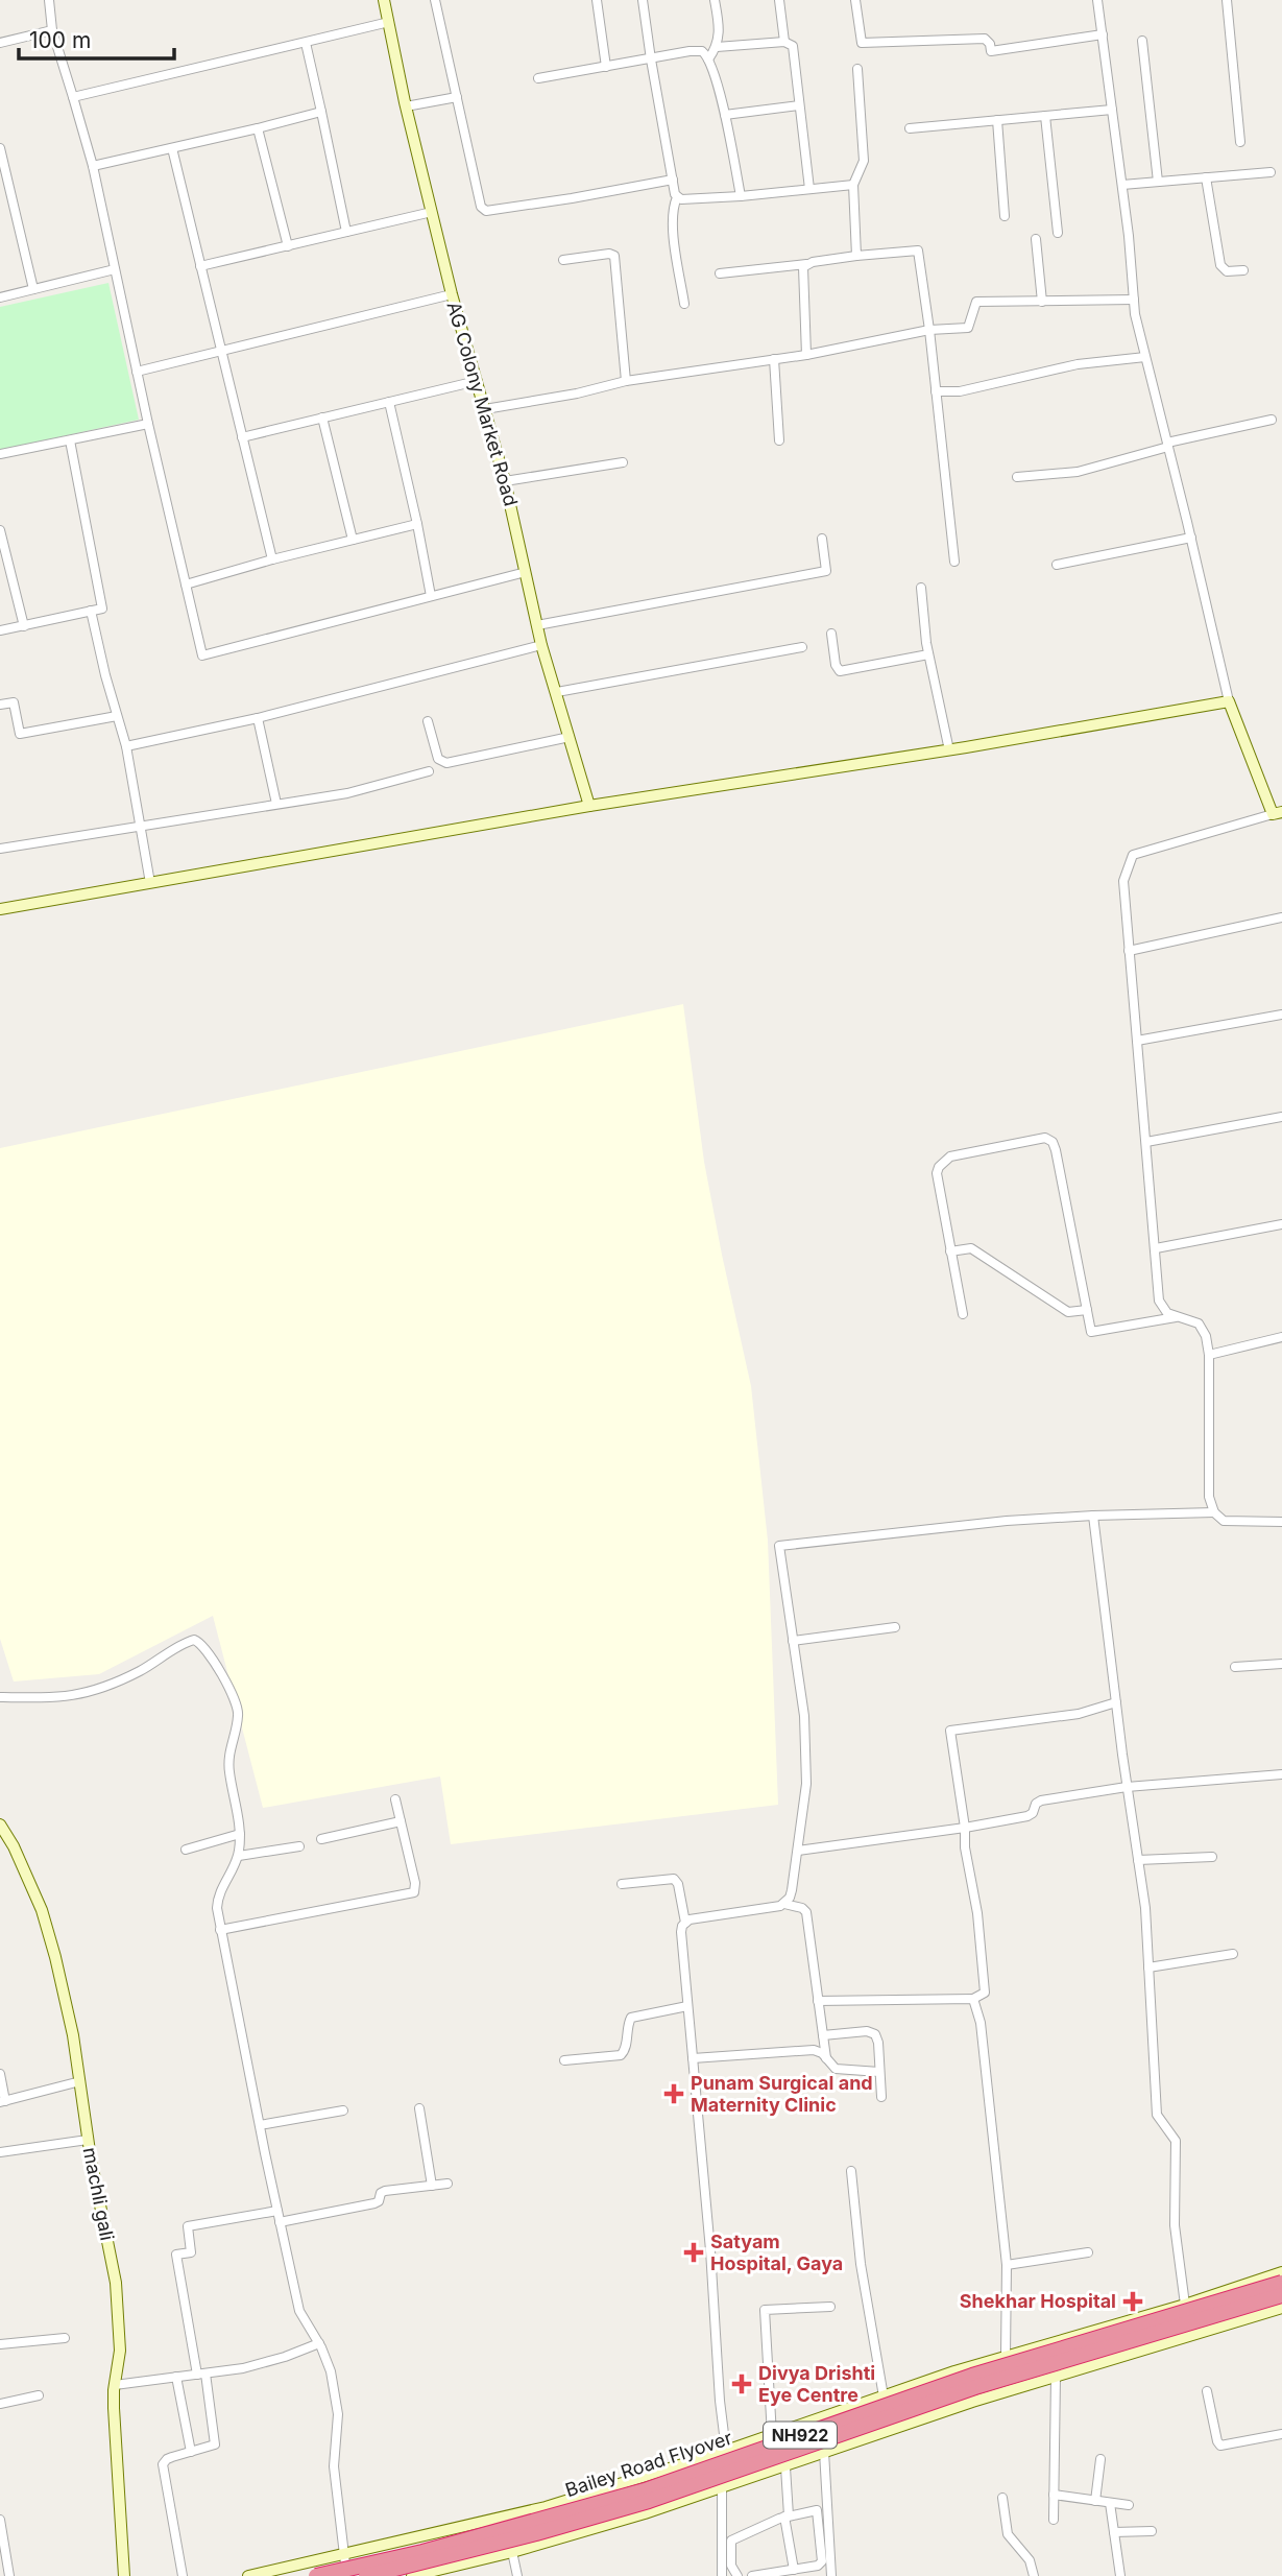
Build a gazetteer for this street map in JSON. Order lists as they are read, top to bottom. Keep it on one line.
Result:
{"streets":{"highway":["NH922","Bailey Road Flyover"],"street":["AG Colony Market Road","machli gali"]},"places":{"health":["Punam Surgical and Maternity Clinic","Satyam Hospital, Gaya","Shekhar Hospital","Divya Drishti Eye Centre"]},"scale_bar":"100 m"}
